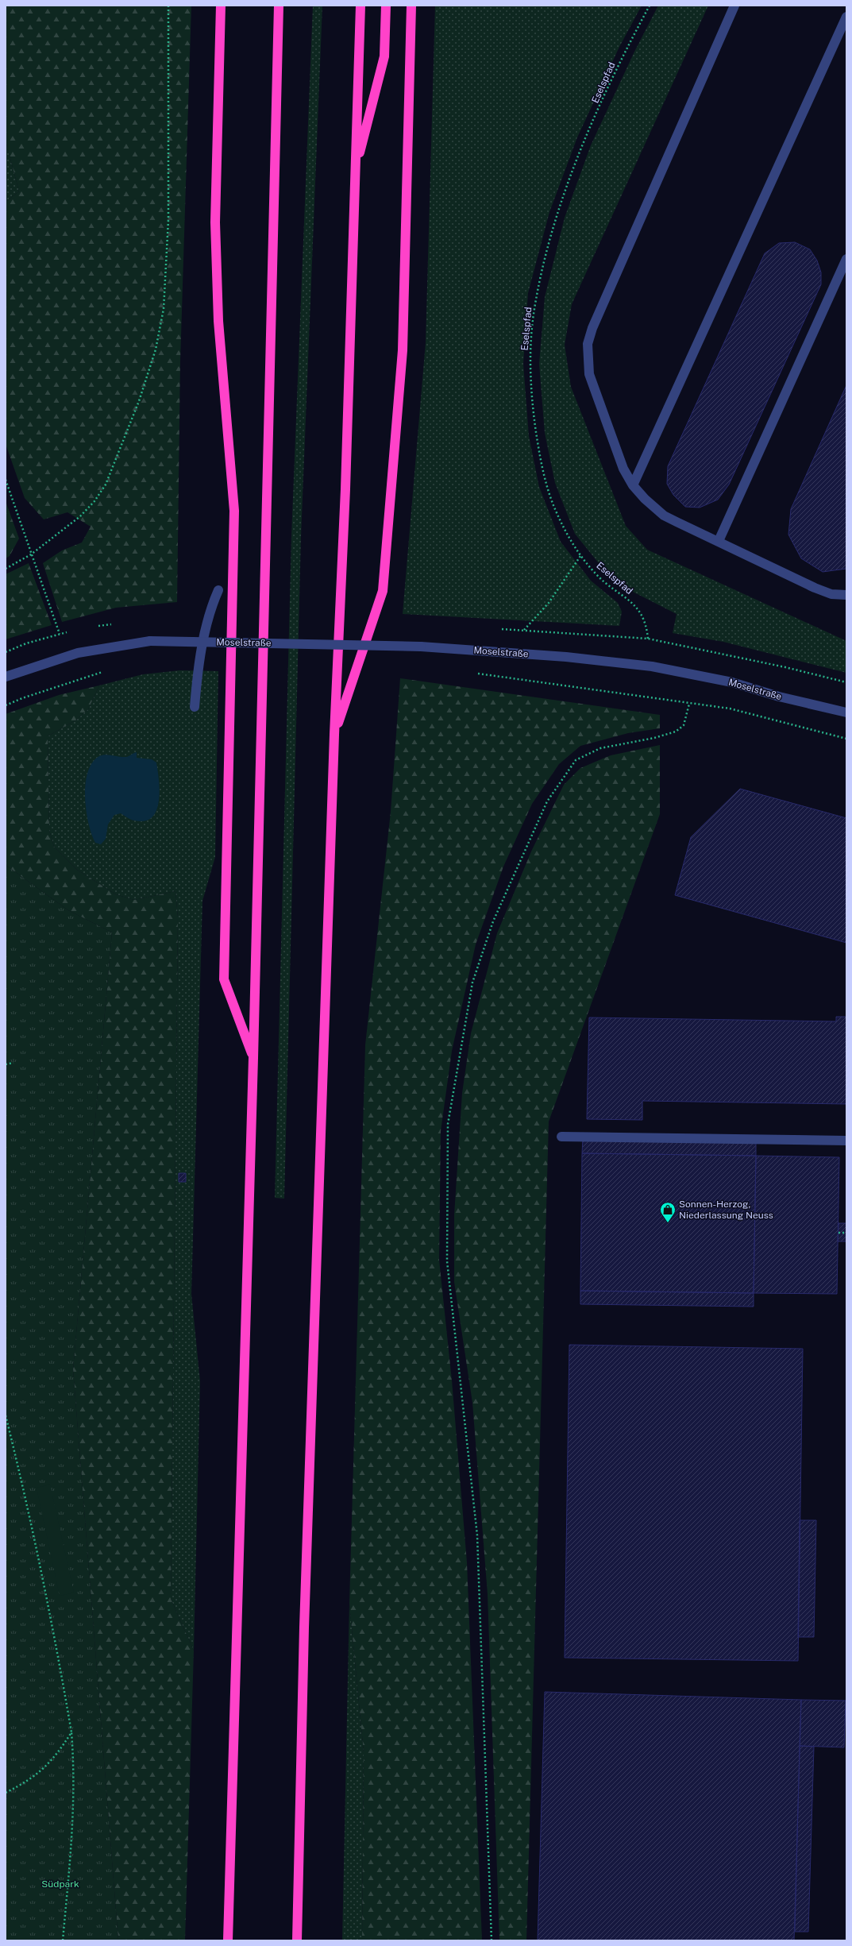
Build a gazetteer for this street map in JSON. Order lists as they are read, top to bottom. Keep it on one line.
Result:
{"streets":{"street":["Moselstraße"],"path":["Eselspfad"]},"parks":["Südpark"],"places":{"shop":["Sonnen-Herzog, Niederlassung Neuss"]}}
